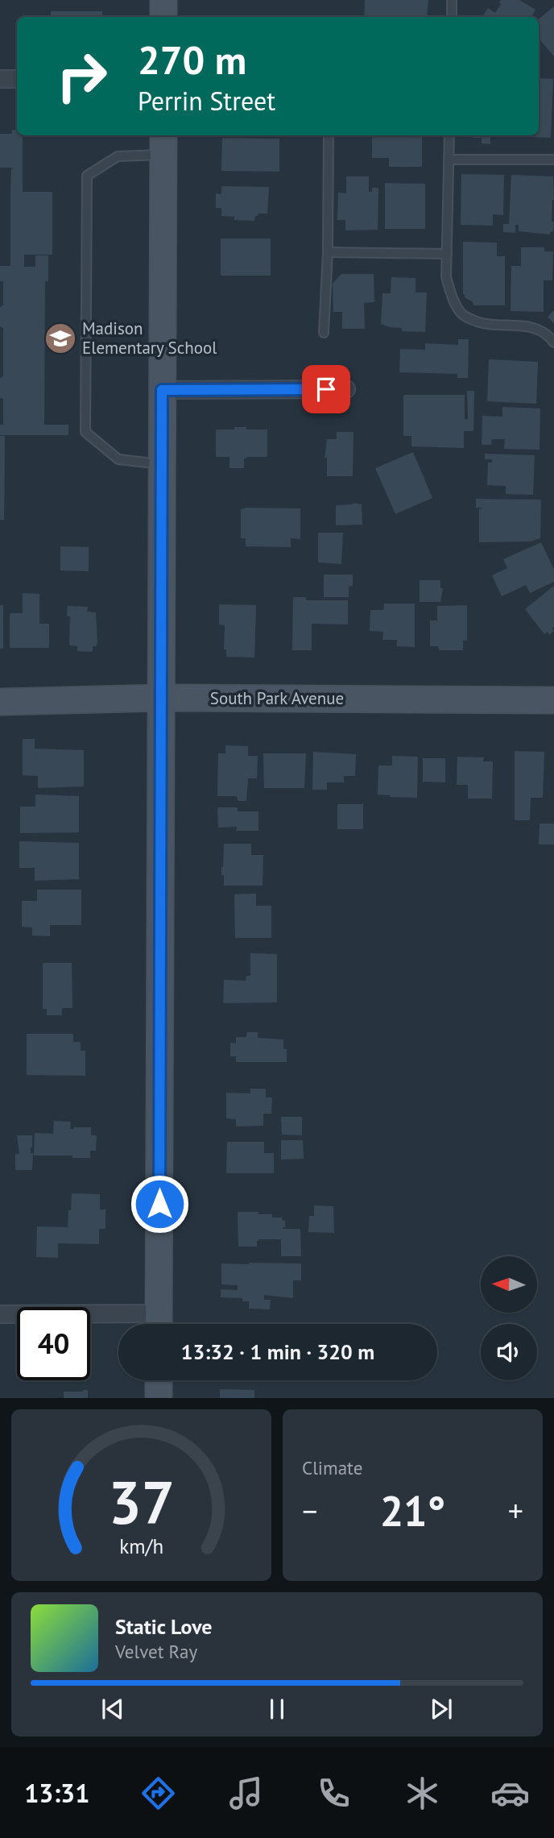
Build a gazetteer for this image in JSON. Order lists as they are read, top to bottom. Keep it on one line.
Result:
{"streets":{"street":["South Park Avenue"]},"places":{"school or university":["Madison Elementary School"]},"north":"left","page":{"turn":["270 m","Perrin Street"],"limit":"40","trip":"13:32 · 1 min · 320 m","tile":"Climate","heat":["−","21°","+"],"song":["Static Love","Velvet Ray"],"tabs":"13:31","gauge":["37","km/h"]}}
